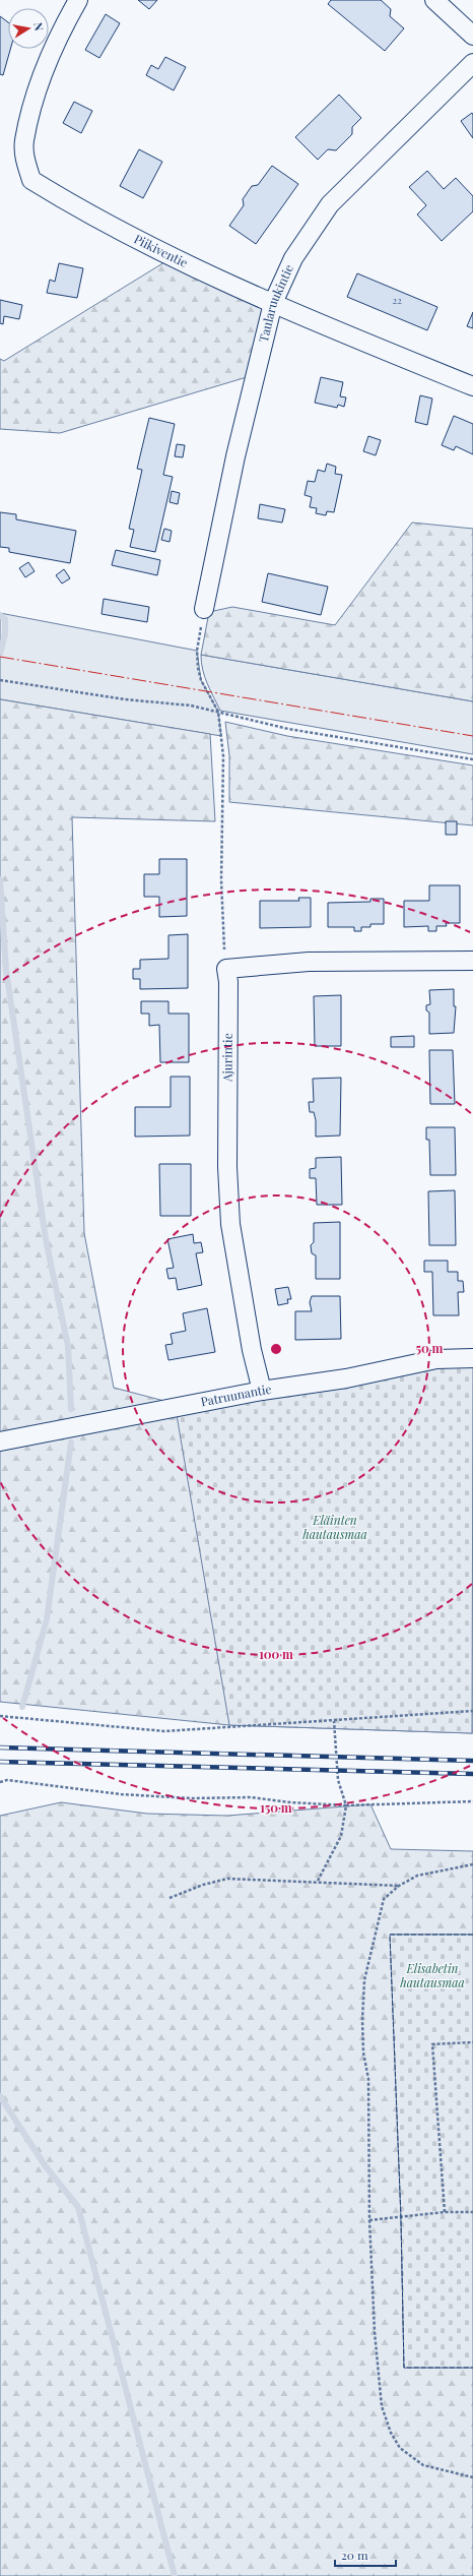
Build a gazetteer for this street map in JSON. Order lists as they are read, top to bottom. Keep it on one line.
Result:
{"streets":{"street":["Piikiventie","Taularuukintie","Ajurintie","Patruunantie"]},"crossings":[["Piikiventie","Taularuukintie"],["Ajurintie","Patruunantie"]],"parks":["Eläinten hautausmaa","Elisabetin hautausmaa"],"house_numbers":["22"],"scale_bar":"20 m","north":"right","rings":["50 m","100 m","150 m"]}
